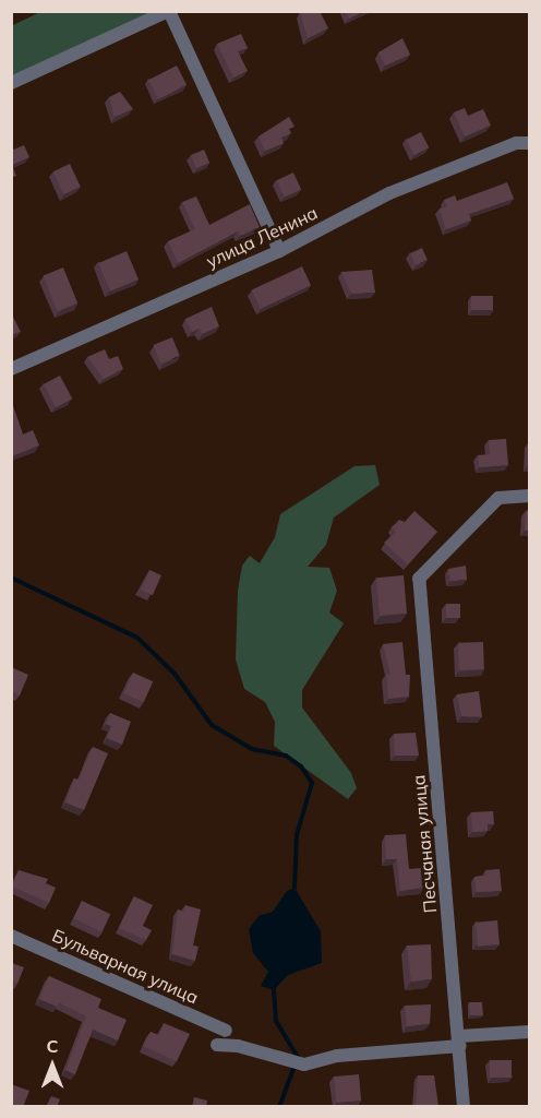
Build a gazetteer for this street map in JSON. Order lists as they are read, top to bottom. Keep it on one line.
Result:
{"streets":{"street":["улица Ленина","Песчаная улица","Бульварная улица"]},"north":"top"}
